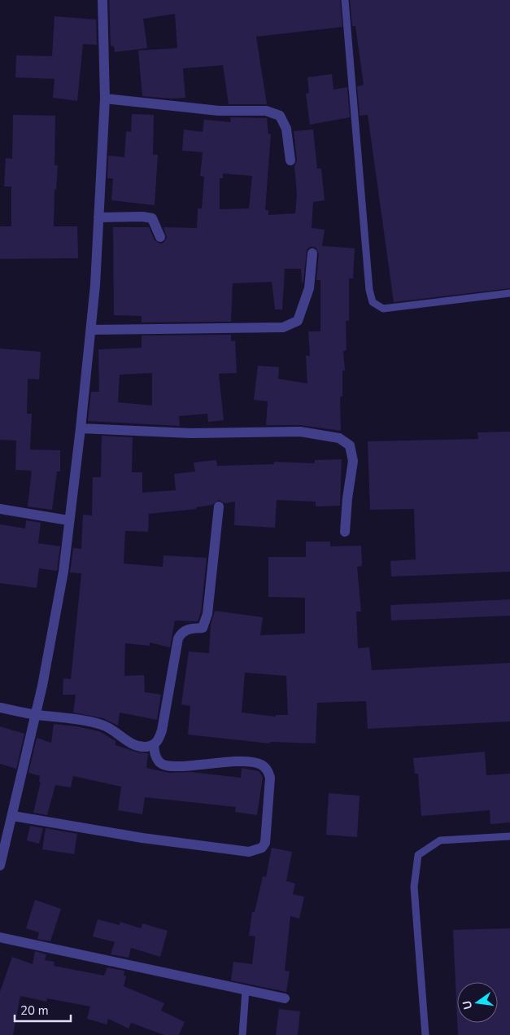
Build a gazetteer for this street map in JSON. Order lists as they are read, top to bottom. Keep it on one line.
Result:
{"scale_bar":"20 m","north":"left"}
